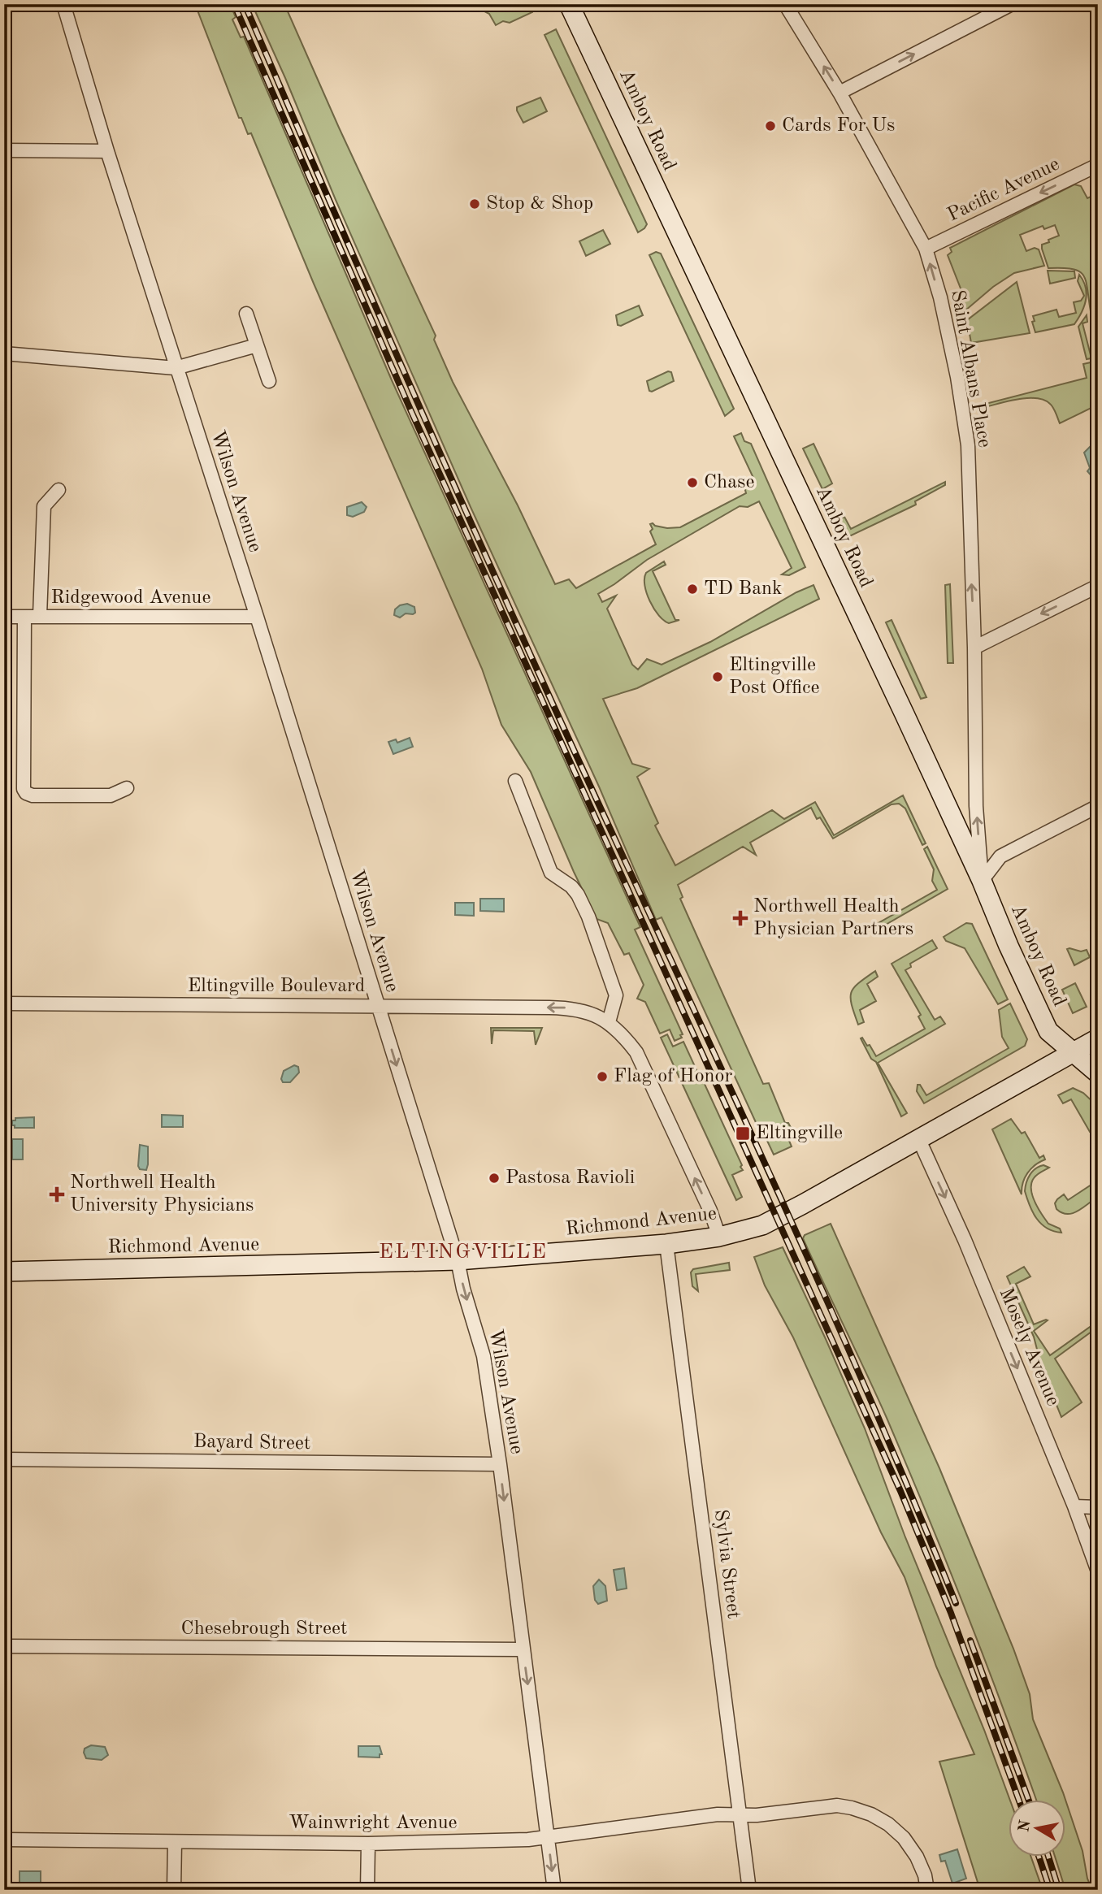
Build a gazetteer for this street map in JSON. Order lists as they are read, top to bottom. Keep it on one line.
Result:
{"streets":{"main road":["Amboy Road","Richmond Avenue"],"street":["Pacific Avenue","Saint Albans Place","Wilson Avenue","Ridgewood Avenue","Eltingville Boulevard","Mosely Avenue","Bayard Street","Sylvia Street","Chesebrough Street","Wainwright Avenue"]},"crossings":[["Amboy Road","Saint Albans Place"],["Amboy Road","Richmond Avenue"],["Pacific Avenue","Saint Albans Place"],["Wilson Avenue","Ridgewood Avenue"],["Wilson Avenue","Eltingville Boulevard"],["Wilson Avenue","Richmond Avenue"],["Wilson Avenue","Bayard Street"],["Wilson Avenue","Chesebrough Street"],["Wilson Avenue","Wainwright Avenue"],["Eltingville Boulevard","Richmond Avenue"],["Richmond Avenue","Mosely Avenue"],["Richmond Avenue","Sylvia Street"],["Sylvia Street","Wainwright Avenue"]],"one_way":["Pacific Avenue","Saint Albans Place","Wilson Avenue","Eltingville Boulevard","Mosely Avenue"],"districts":["ELTINGVILLE"],"places":{"other":["Cards For Us","Stop & Shop","Chase","TD Bank","Eltingville Post Office","Flag of Honor","Pastosa Ravioli"],"health":["Northwell Health Physician Partners","Northwell Health University Physicians"],"transit":["Eltingville"]},"north":"left"}
